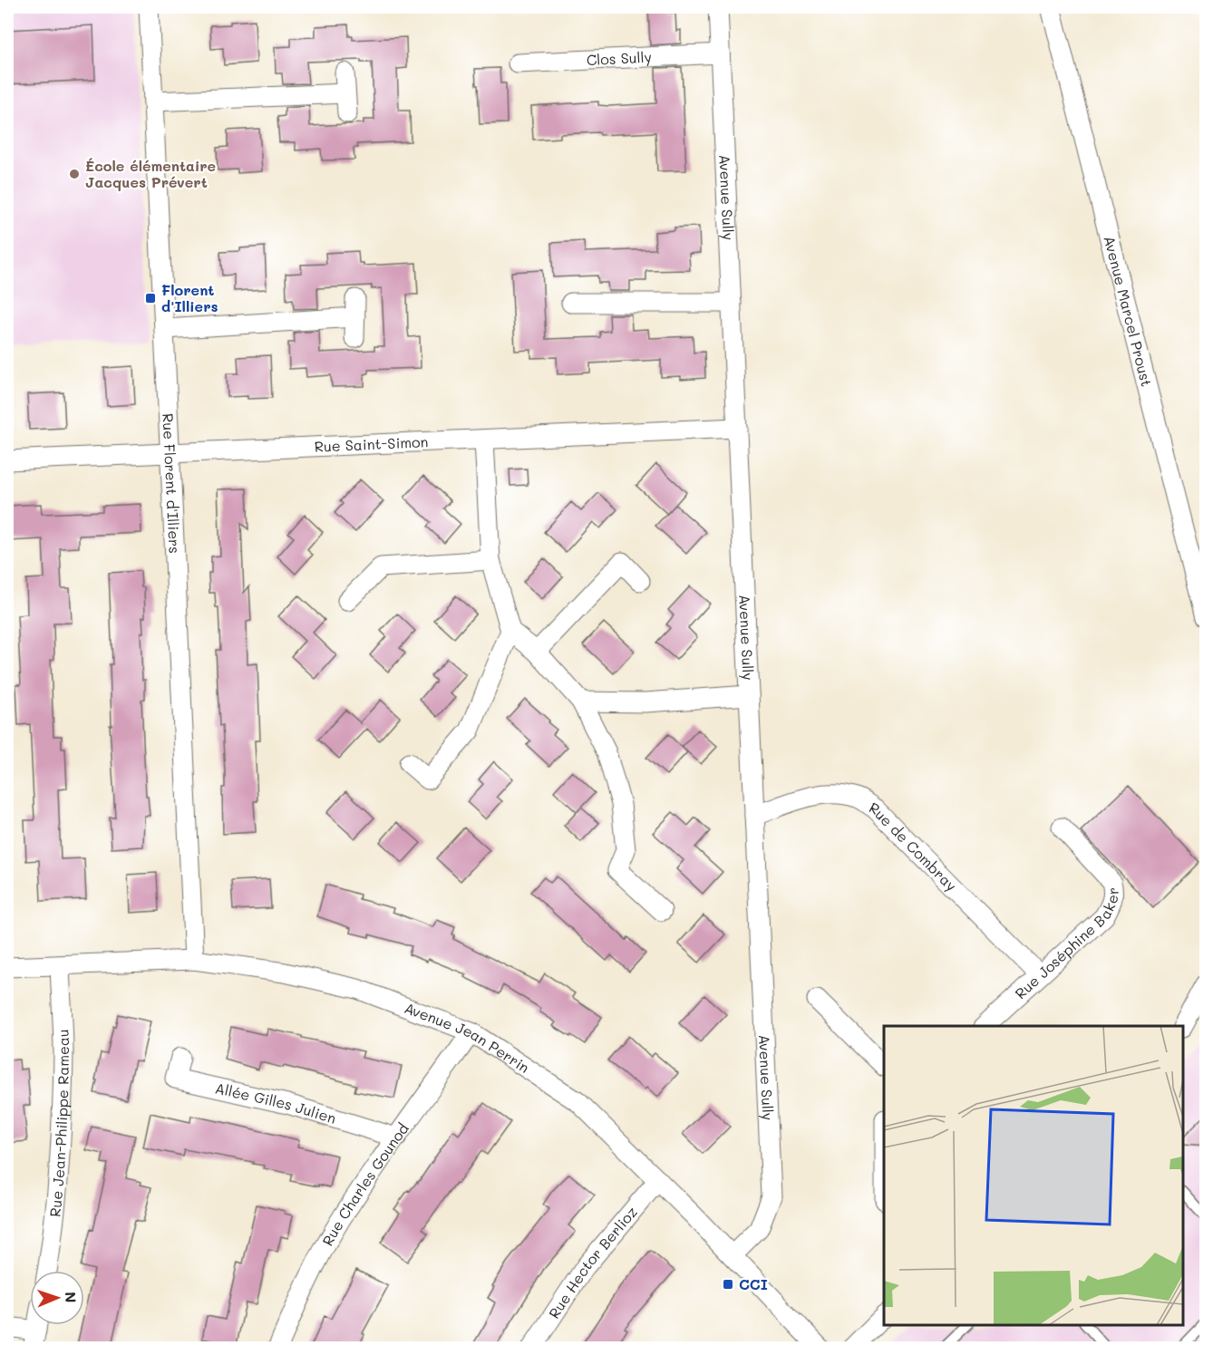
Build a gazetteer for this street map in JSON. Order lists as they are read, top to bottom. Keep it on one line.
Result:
{"streets":{"street":["Clos Sully","Avenue Sully","Avenue Marcel Proust","Rue Saint-Simon","Rue Florent d'Illiers","Rue de Combray","Rue Joséphine Baker","Avenue Jean Perrin","Allée Gilles Julien","Rue Jean-Philippe Rameau","Rue Charles Gounod","Rue Hector Berlioz"]},"crossings":[["Clos Sully","Avenue Sully"],["Avenue Sully","Rue Saint-Simon"],["Avenue Sully","Rue de Combray"],["Avenue Sully","Avenue Jean Perrin"],["Rue Saint-Simon","Rue Florent d'Illiers"],["Rue Florent d'Illiers","Avenue Jean Perrin"],["Rue de Combray","Rue Joséphine Baker"],["Avenue Jean Perrin","Rue Jean-Philippe Rameau"],["Avenue Jean Perrin","Rue Charles Gounod"],["Avenue Jean Perrin","Rue Hector Berlioz"],["Allée Gilles Julien","Rue Charles Gounod"]],"places":{"other":["École élémentaire Jacques Prévert"],"transit":["Florent d'Illiers","CCI"]},"north":"right"}
